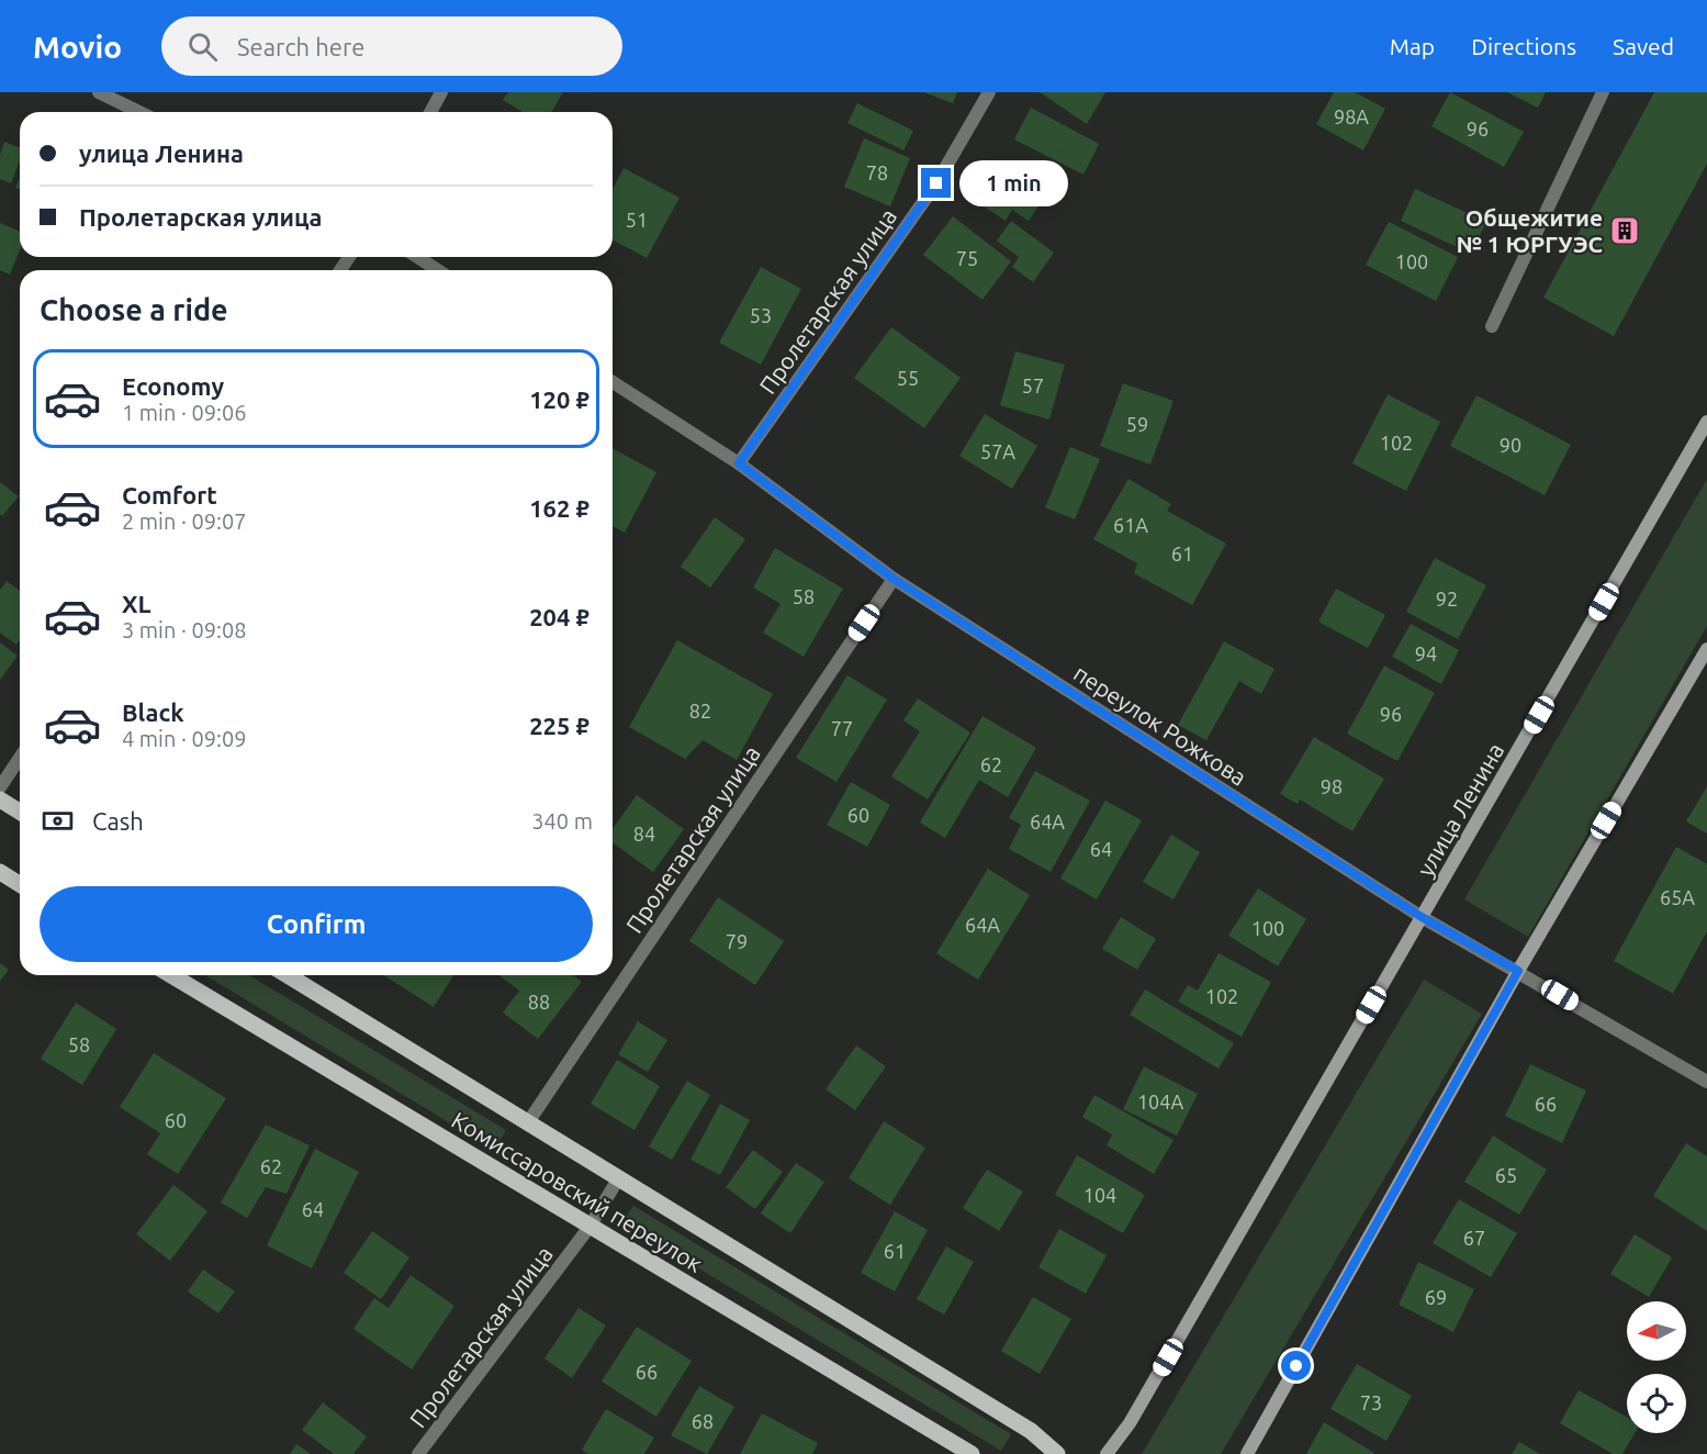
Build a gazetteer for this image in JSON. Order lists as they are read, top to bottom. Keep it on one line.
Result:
{"streets":{"main road":["улица Ленина","Комиссаровский переулок"],"street":["Пролетарская улица","переулок Рожкова"]},"crossings":[["Пролетарская улица","переулок Рожкова"],["Пролетарская улица","Комиссаровский переулок"],["переулок Рожкова","улица Ленина"]],"places":{"building":["Общежитие № 1 ЮРГУЭС"]},"house_numbers":["98А","96","78","51","75","100","53","55","57","59","102","90","57А","61А","61","58","92","94","82","96","77","62","98","60","64А","84","64","65А","64А","100","79","102","88","58","104А","66","60","62","65","104","64","67","61","69","66","73","68"],"north":"left","page":{"header":"Movio","search":"Search here","nav":["Map","Directions","Saved"],"banner":["улица Ленина","Пролетарская улица"],"bubble":"1 min","heading":"Choose a ride","list":[{"name":"Economy","note":"1 min · 09:06","value":"120 ₽"},{"name":"Comfort","note":"2 min · 09:07","value":"162 ₽"},{"name":"XL","note":"3 min · 09:08","value":"204 ₽"},{"name":"Black","note":"4 min · 09:09","value":"225 ₽"}],"pay":["Cash","340 m"],"buttons":"Confirm"}}
